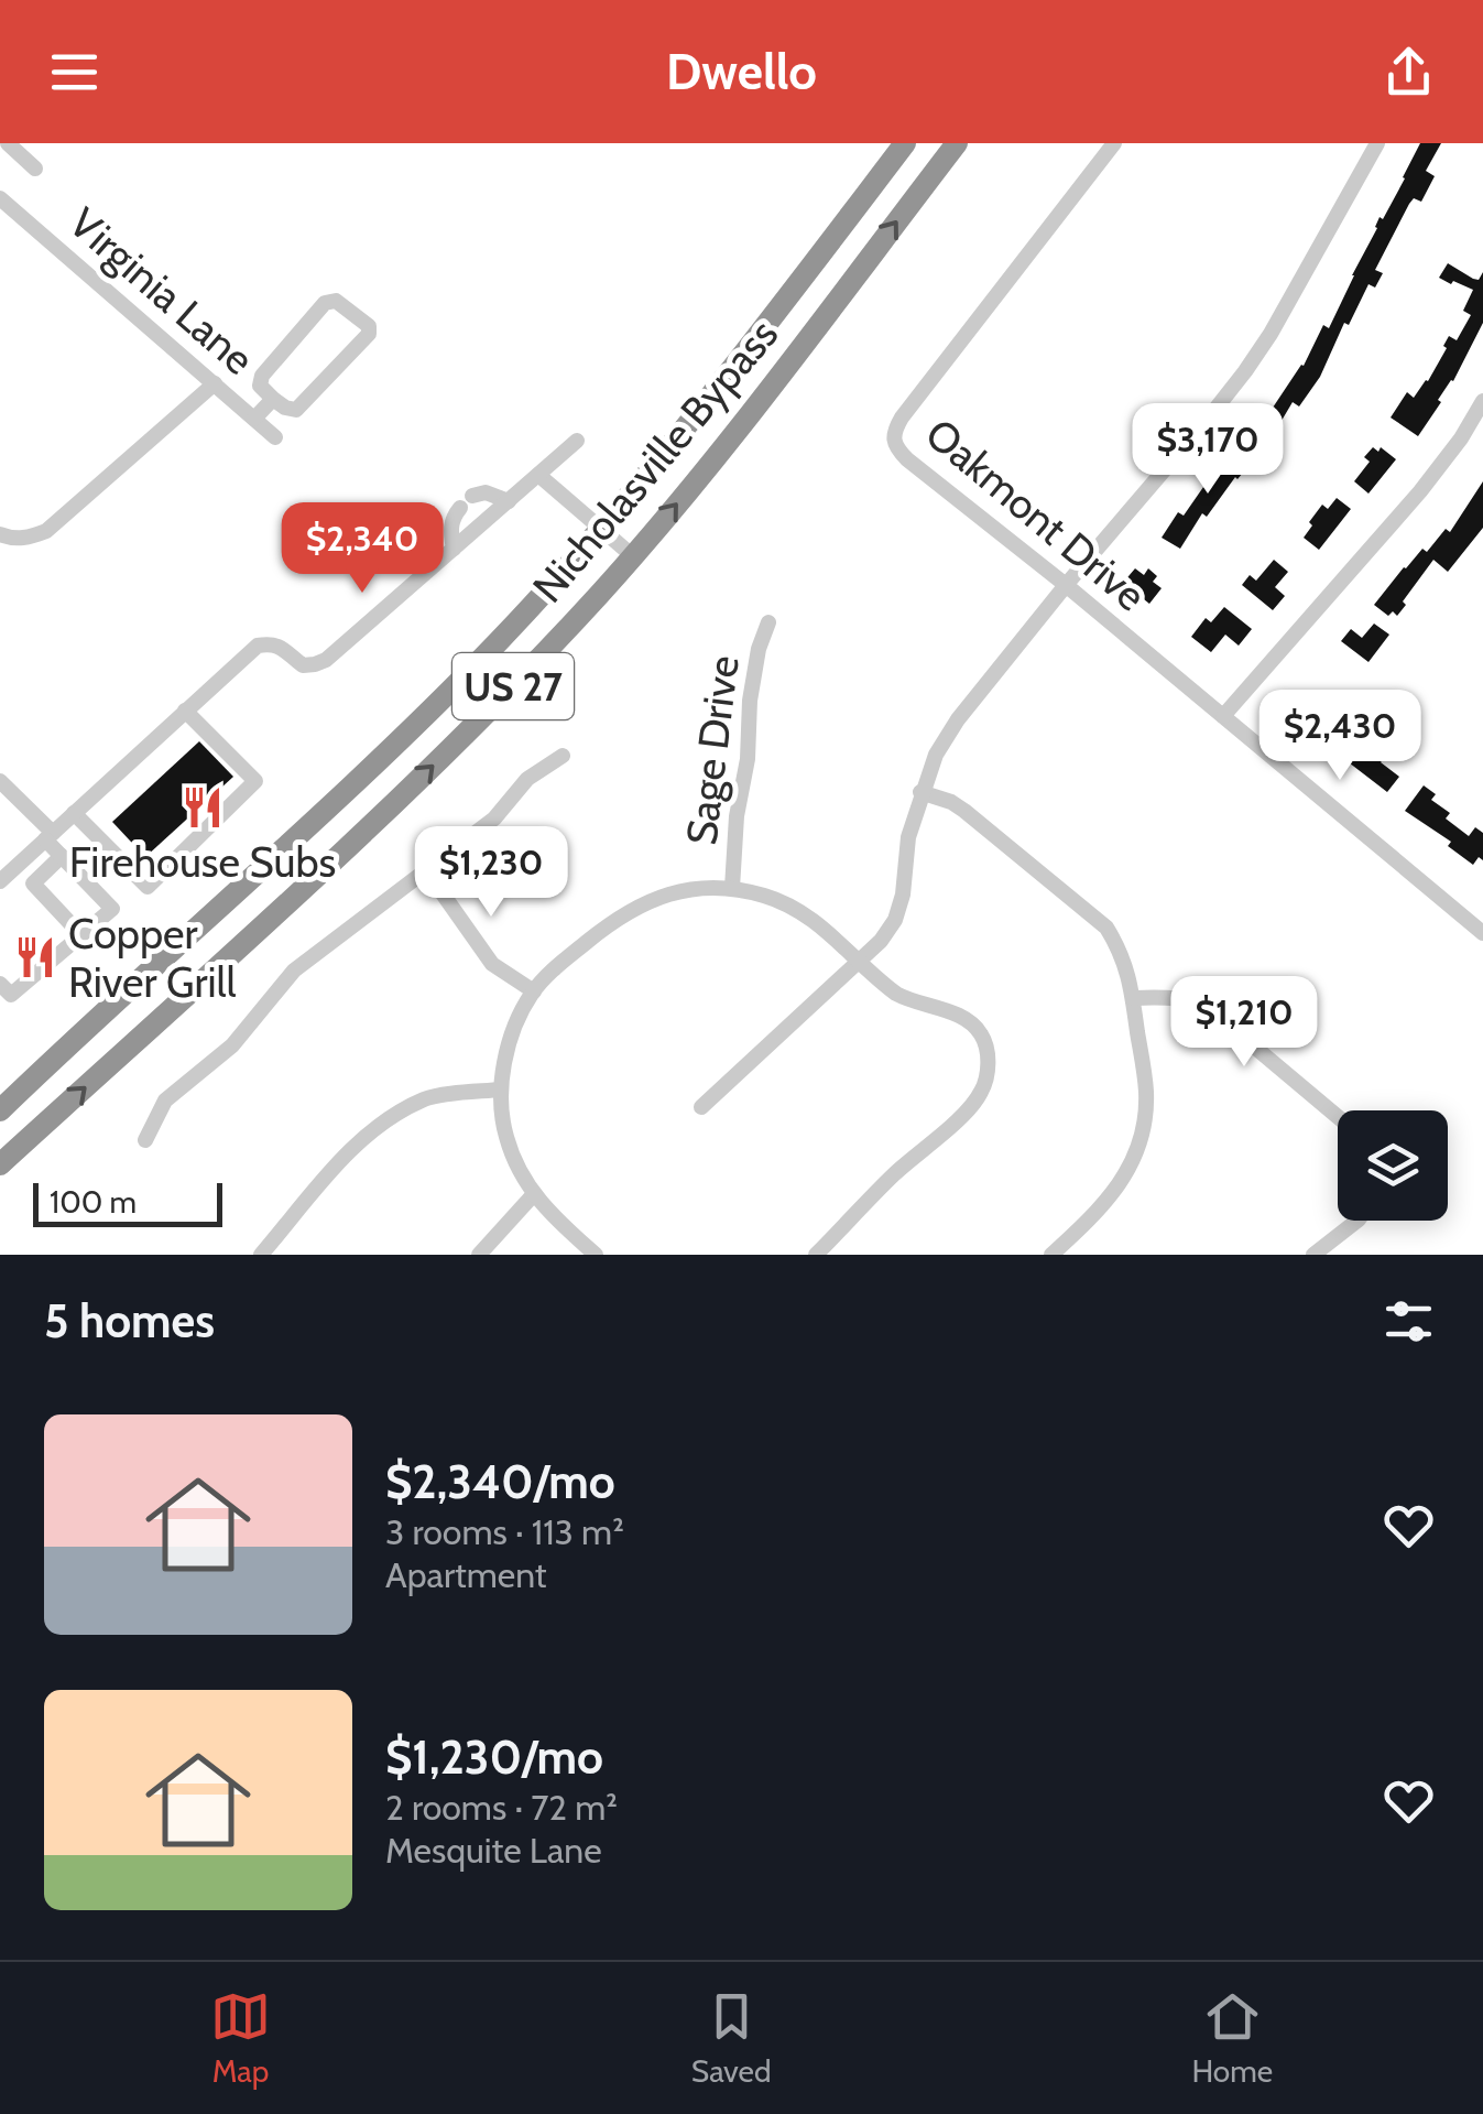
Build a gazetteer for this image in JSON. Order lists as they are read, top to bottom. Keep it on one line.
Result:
{"streets":{"highway":["Nicholasville Bypass","US 27"],"street":["Virginia Lane","Oakmont Drive","Sage Drive"]},"places":{"restaurant":["Firehouse Subs","Copper River Grill"]},"scale_bar":"100 m","page":{"header":"Dwello","price":["$3,170","$2,340","$2,430","$1,230","$1,210"],"scale":"100 m","heading":"5 homes","list":[{"name":"$2,340/mo","note":"3 rooms · 113 m² · Apartment"},{"name":"$1,230/mo","note":"2 rooms · 72 m² · Mesquite Lane"}],"tabs":["Map","Saved","Home"]}}
